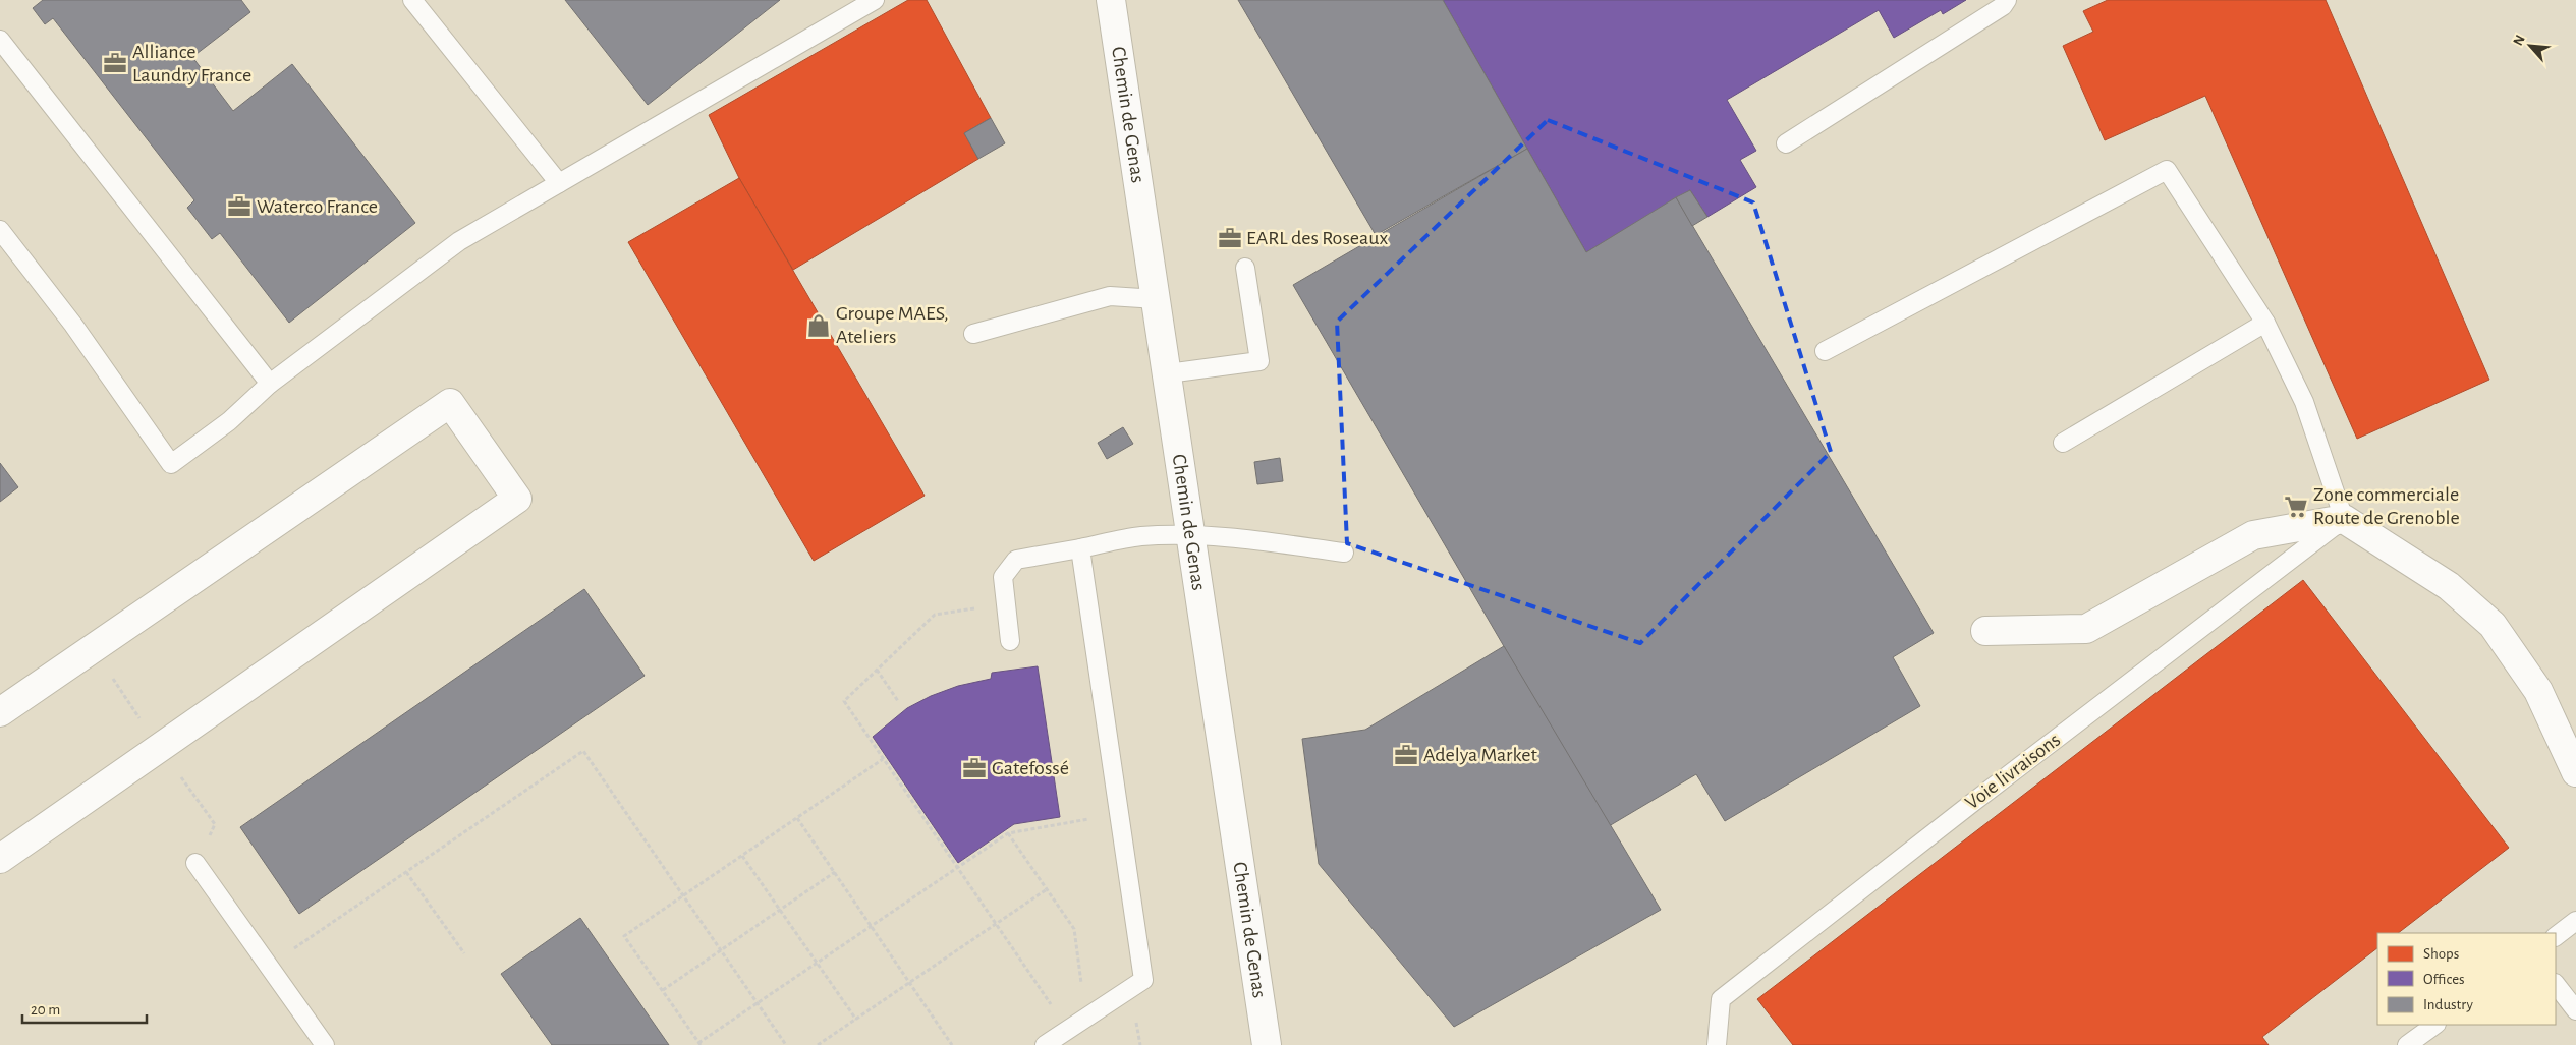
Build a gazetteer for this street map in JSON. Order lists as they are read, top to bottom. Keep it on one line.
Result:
{"streets":{"street":["Chemin de Genas"],"lane":["Voie livraisons"]},"places":{"office":["Alliance Laundry France","Waterco France","EARL des Roseaux","Adelya Market","Gatefossé"],"shop":["Groupe MAES, Ateliers"],"supermarket":["Zone commerciale Route de Grenoble"]},"legend":["Shops","Offices","Industry"],"scale_bar":"20 m","north":"top left"}
